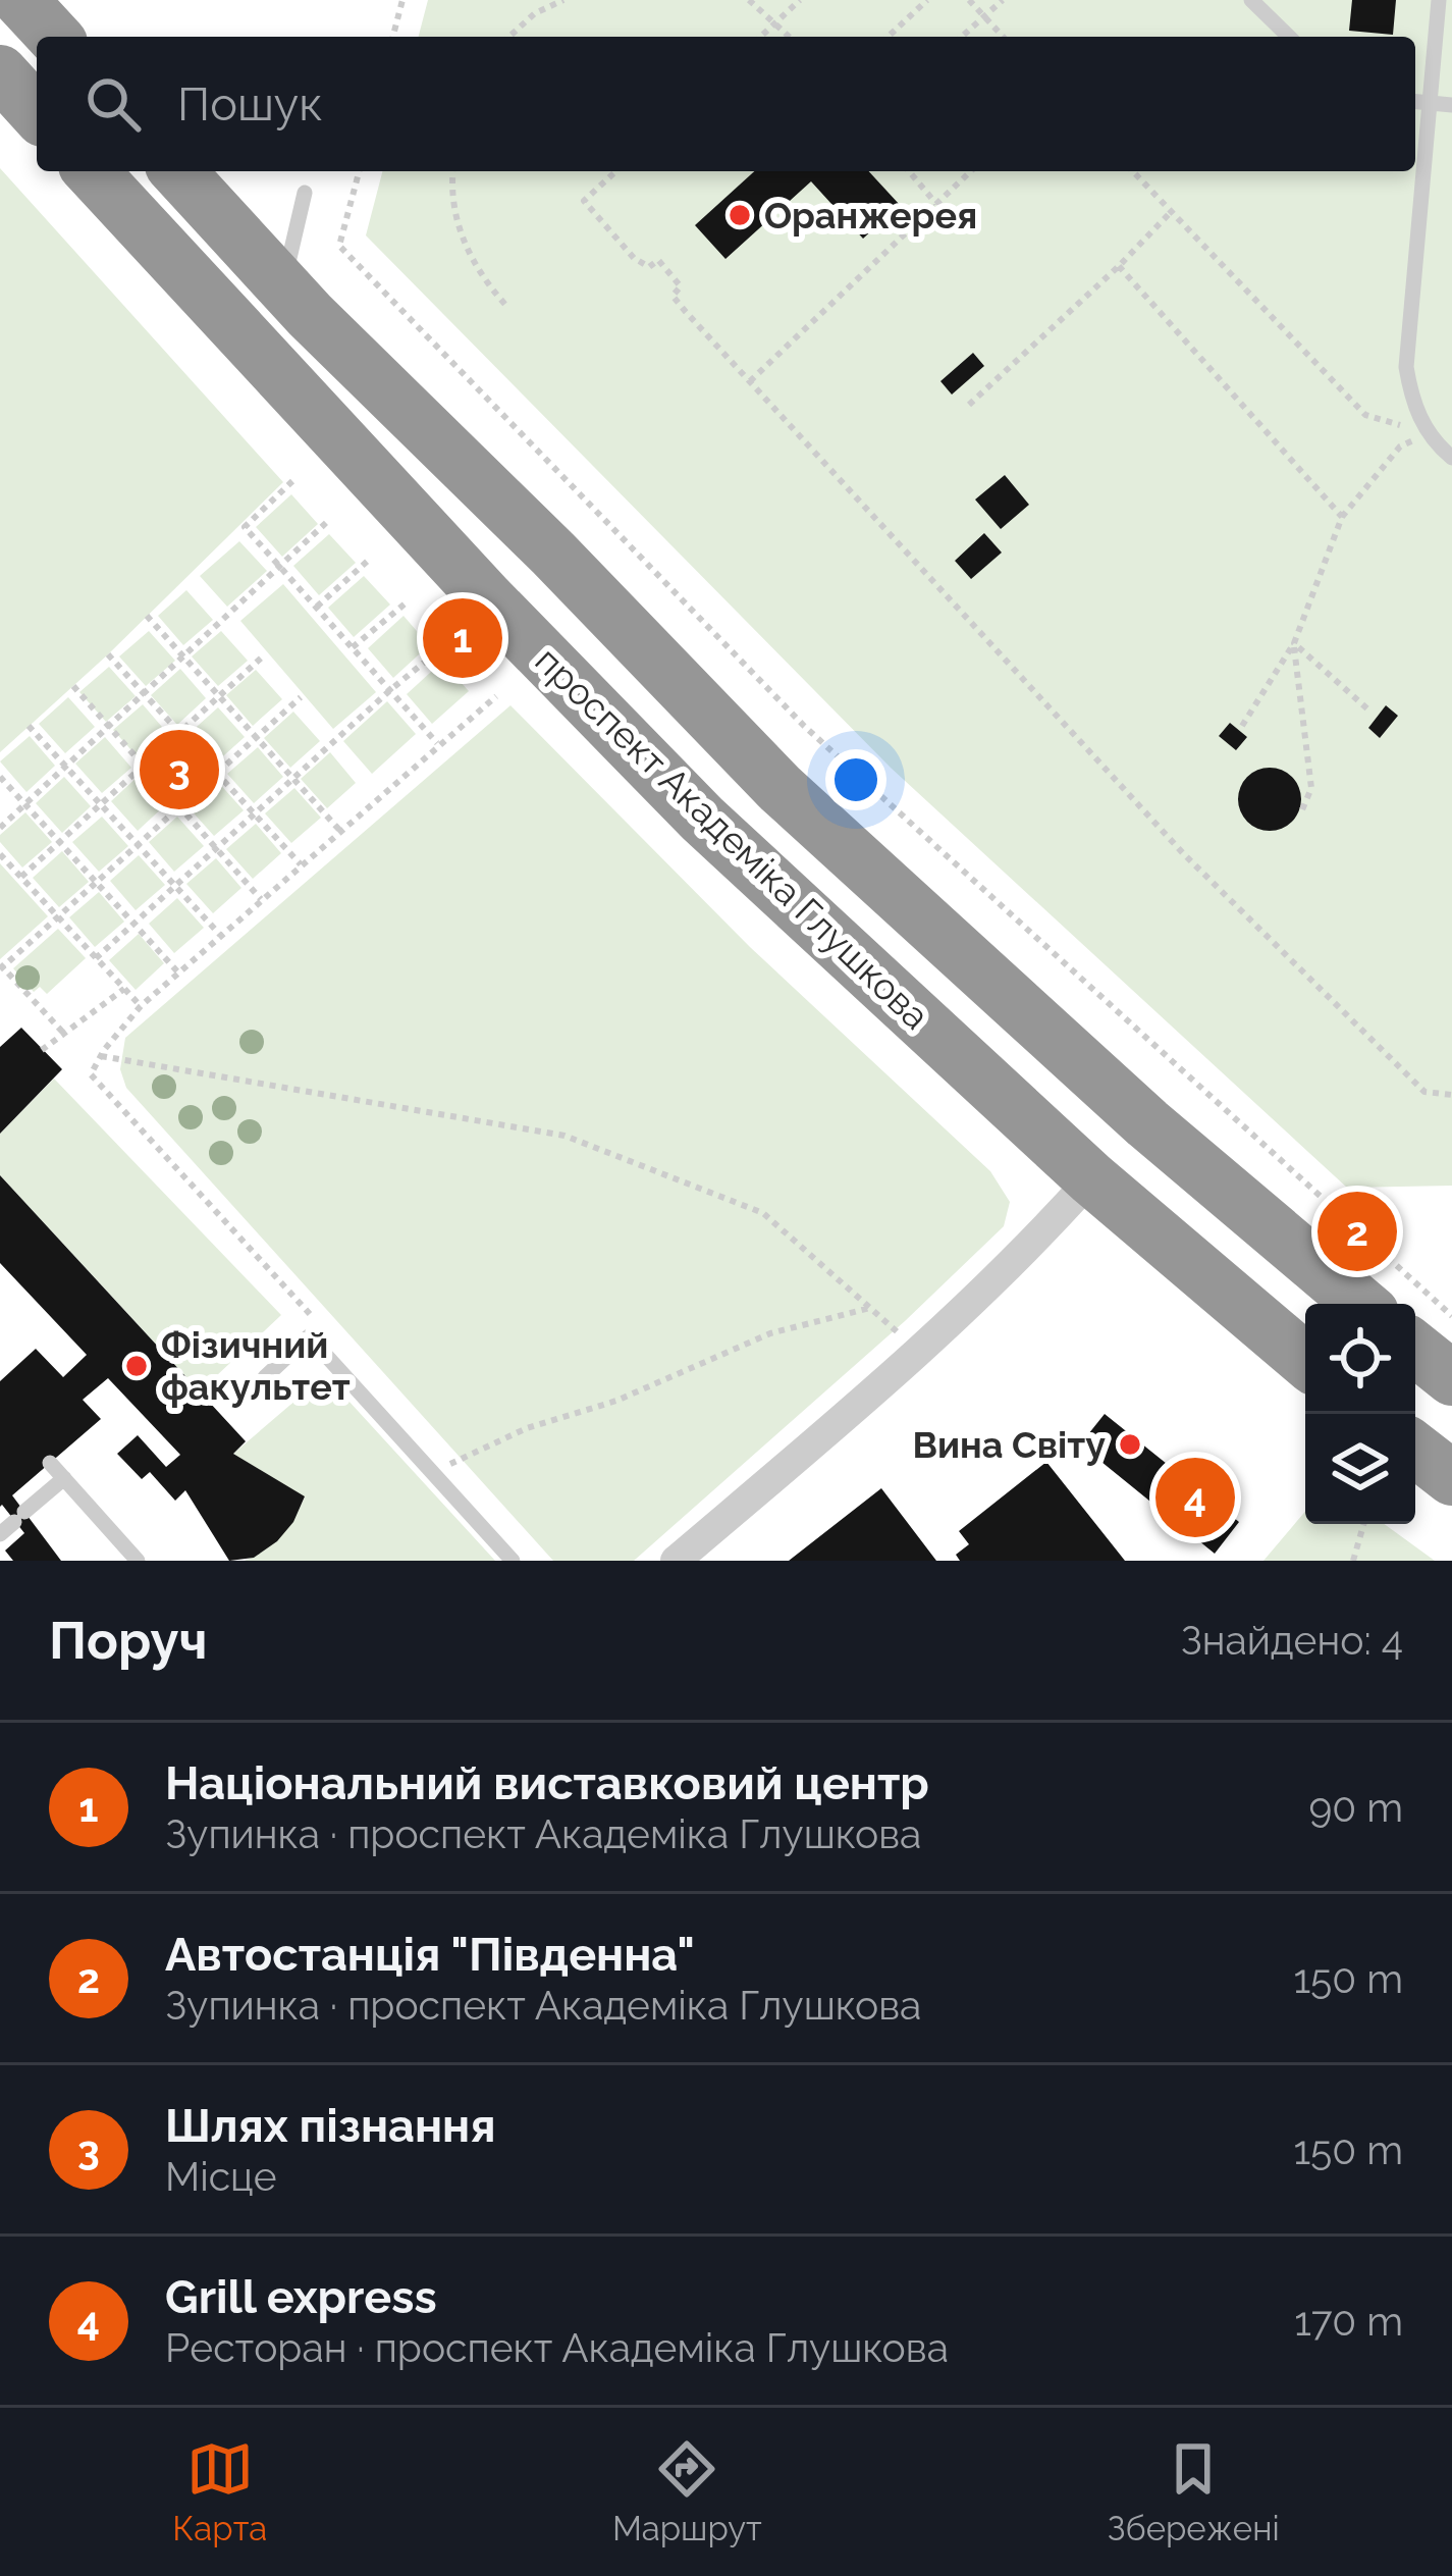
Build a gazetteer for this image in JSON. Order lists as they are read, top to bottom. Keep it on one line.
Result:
{"streets":{"highway":["проспект Академіка Глушкова"]},"places":["Оранжерея","Фізичний факультет","Вина Світу"],"page":{"search":"Пошук","pins":["1","3","2","4"],"heading":["Поруч","Знайдено: 4"],"list":[{"mark":"1","name":"Національний виставковий центр","note":"Зупинка · проспект Академіка Глушкова","value":"90 m"},{"mark":"2","name":"Автостанція \"Південна\"","note":"Зупинка · проспект Академіка Глушкова","value":"150 m"},{"mark":"3","name":"Шлях пізнання","note":"Місце","value":"150 m"},{"mark":"4","name":"Grill express","note":"Ресторан · проспект Академіка Глушкова","value":"170 m"}],"nav":["Карта","Маршрут","Збережені"]}}
